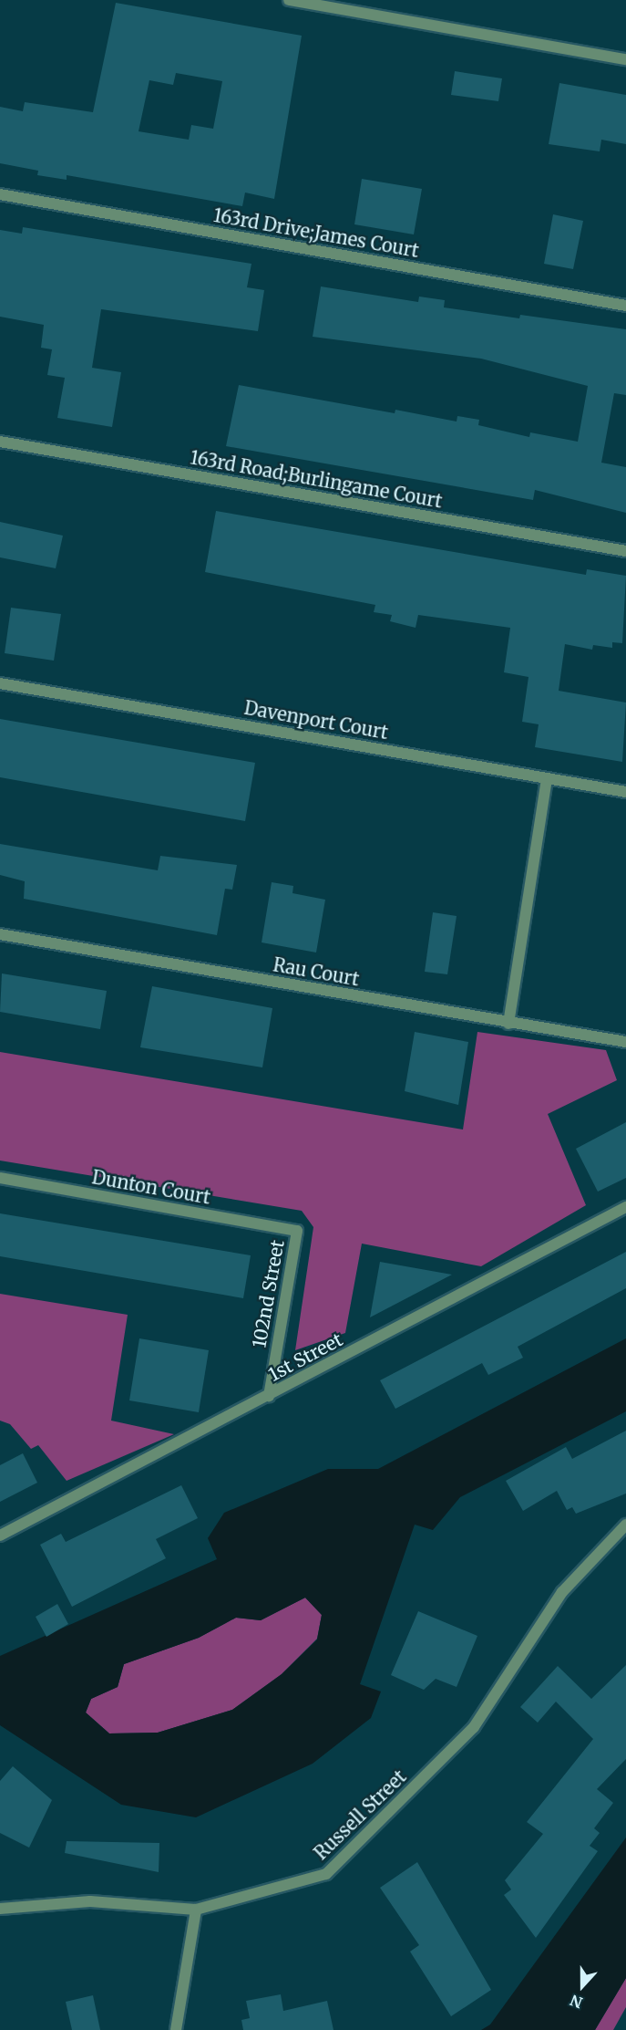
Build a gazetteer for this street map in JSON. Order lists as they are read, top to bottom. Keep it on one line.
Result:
{"streets":{"street":["163rd Drive;James Court","163rd Road;Burlingame Court","Davenport Court","Rau Court","Dunton Court","102nd Street","1st Street","Russell Street"]},"crossings":[["Dunton Court","102nd Street"],["102nd Street","1st Street"]],"north":"bottom"}
